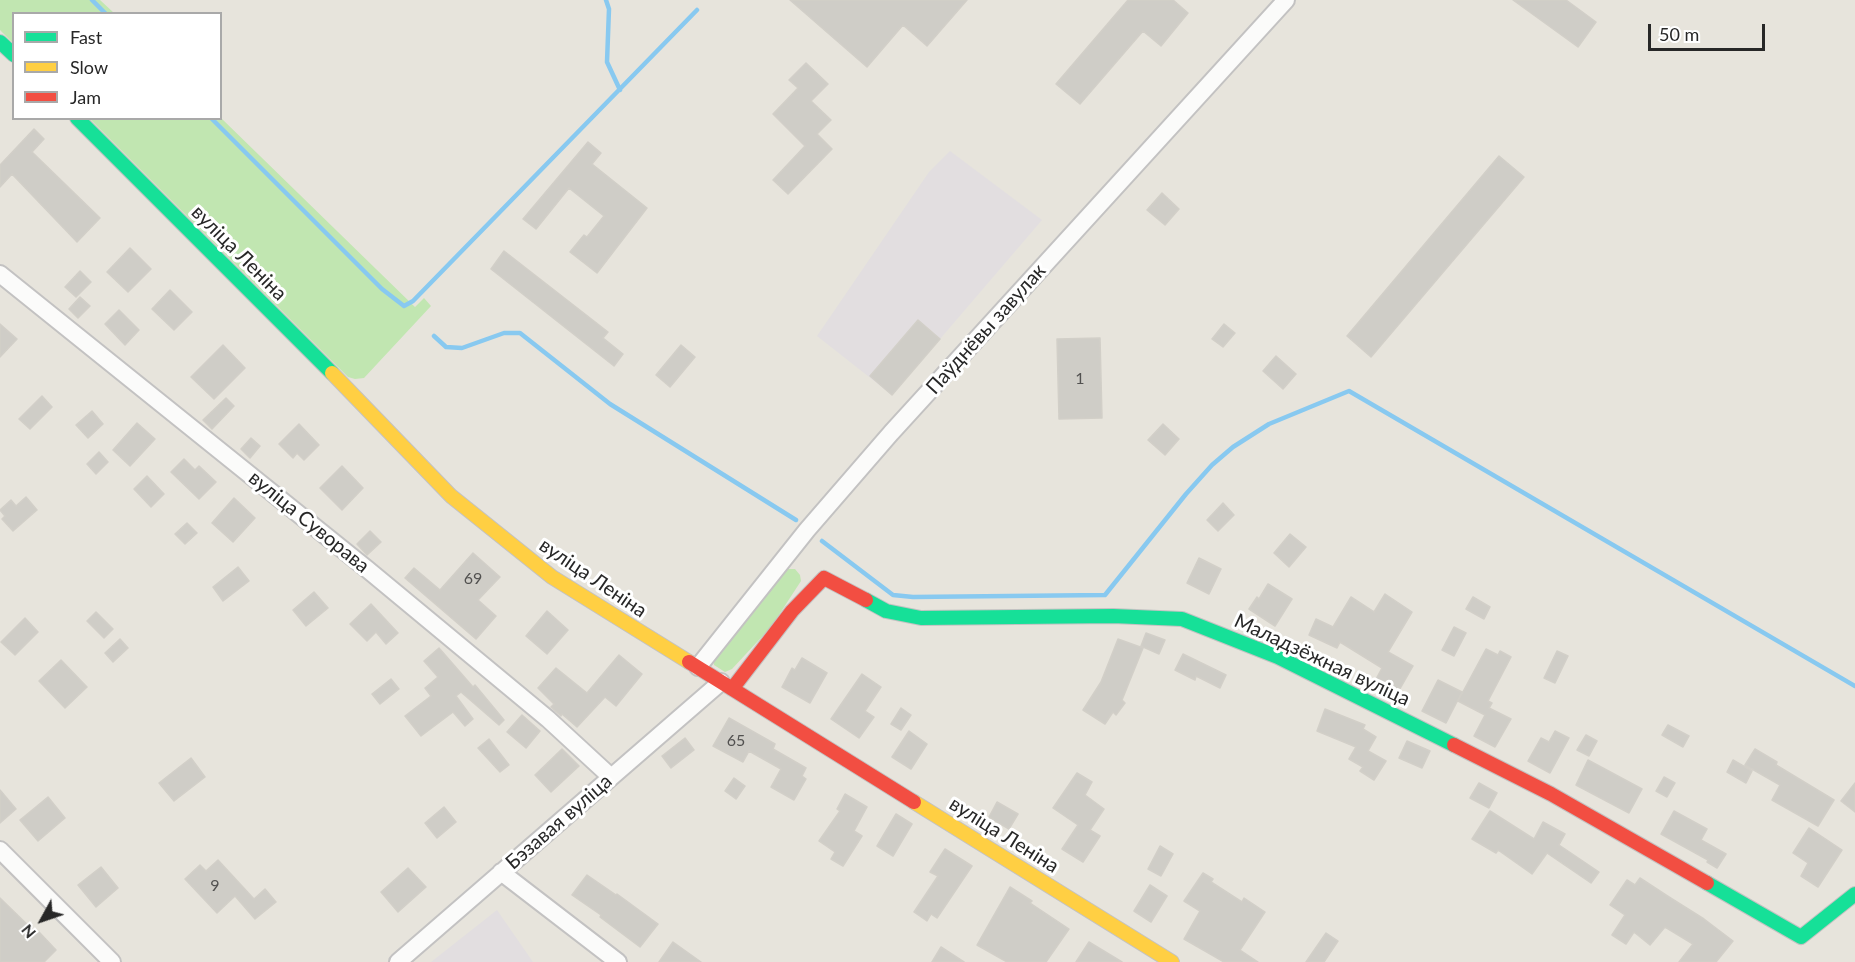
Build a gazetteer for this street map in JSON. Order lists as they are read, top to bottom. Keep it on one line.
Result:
{"streets":{"street":["вуліца Леніна","Паўднёвы завулак","вуліца Суворава","Маладзёжная вуліца","Бэзавая вуліца"]},"crossings":[["вуліца Леніна","Паўднёвы завулак"],["вуліца Леніна","Маладзёжная вуліца"],["вуліца Леніна","Бэзавая вуліца"],["вуліца Суворава","Бэзавая вуліца"],["Маладзёжная вуліца","Бэзавая вуліца"]],"house_numbers":["1","69","65","9"],"legend":["Fast","Slow","Jam"],"scale_bar":"50 m","north":"bottom left"}
